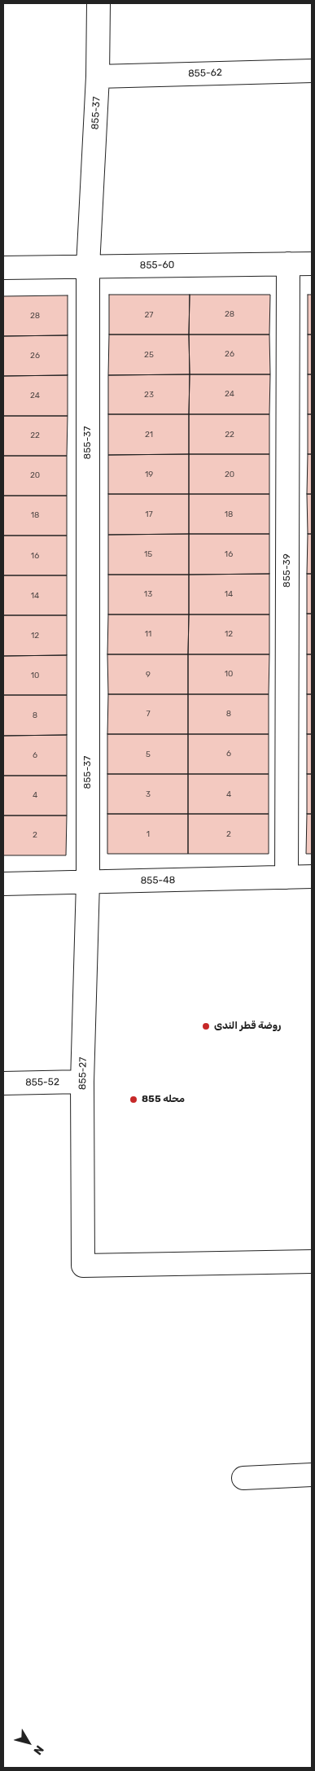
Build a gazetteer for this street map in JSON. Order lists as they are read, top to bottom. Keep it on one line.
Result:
{"streets":{"street":["855-62","855-37","855-60","855-39","855-48","855-27","855-52"]},"crossings":[["855-62","855-37"],["855-37","855-60"],["855-37","855-48"],["855-37","855-27"],["855-60","855-39"],["855-39","855-48"],["855-48","855-27"],["855-27","855-52"]],"places":["روضة قطر الندى","محله 855"],"house_numbers":["28","27","28","26","25","26","24","23","24","21","22","22","19","20","20","17","18","18","15","16","16","13","14","14","11","12","12","10","9","10","7","8","8","6","5","6","3","4","4","1","2","2"],"north":"bottom right"}
